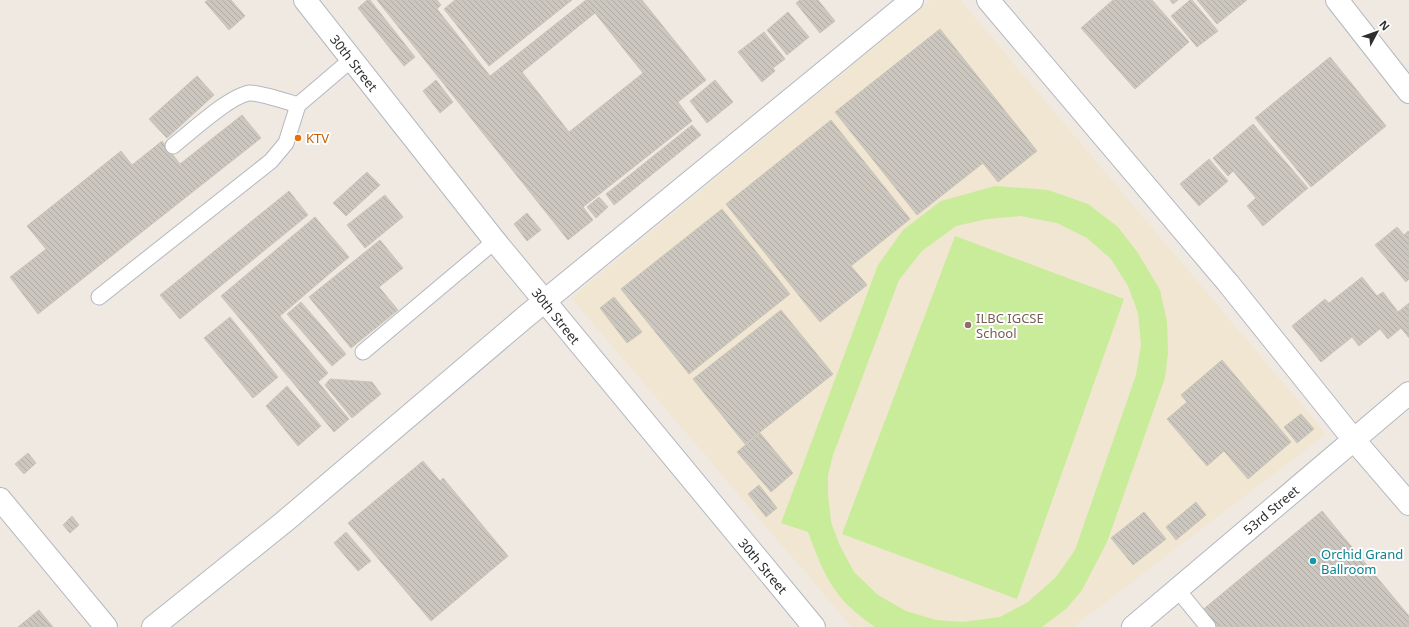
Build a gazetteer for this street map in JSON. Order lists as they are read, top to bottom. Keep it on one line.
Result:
{"streets":{"street":["30th Street","53rd Street"]},"places":["KTV","ILBC IGCSE School","Orchid Grand Ballroom"],"north":"top right"}
